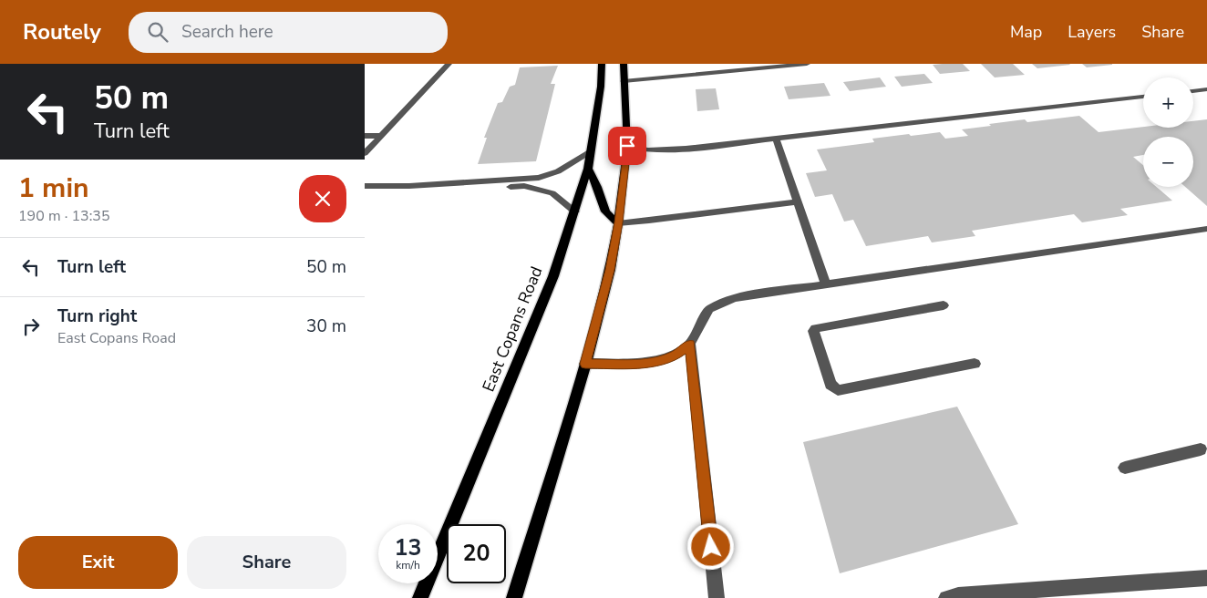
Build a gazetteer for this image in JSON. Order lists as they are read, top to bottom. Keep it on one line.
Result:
{"streets":{"main road":["East Copans Road"]},"page":{"header":"Routely","search":"Search here","nav":["Map","Layers","Share"],"turn":["50 m","Turn left"],"map_buttons":["+","−"],"heading":["1 min","190 m · 13:35"],"list":[{"name":"Turn left","value":"50 m"},{"name":"Turn right","note":"East Copans Road","value":"30 m"}],"speed":"13 km/h","limit":"20","buttons":["Exit","Share"]}}
